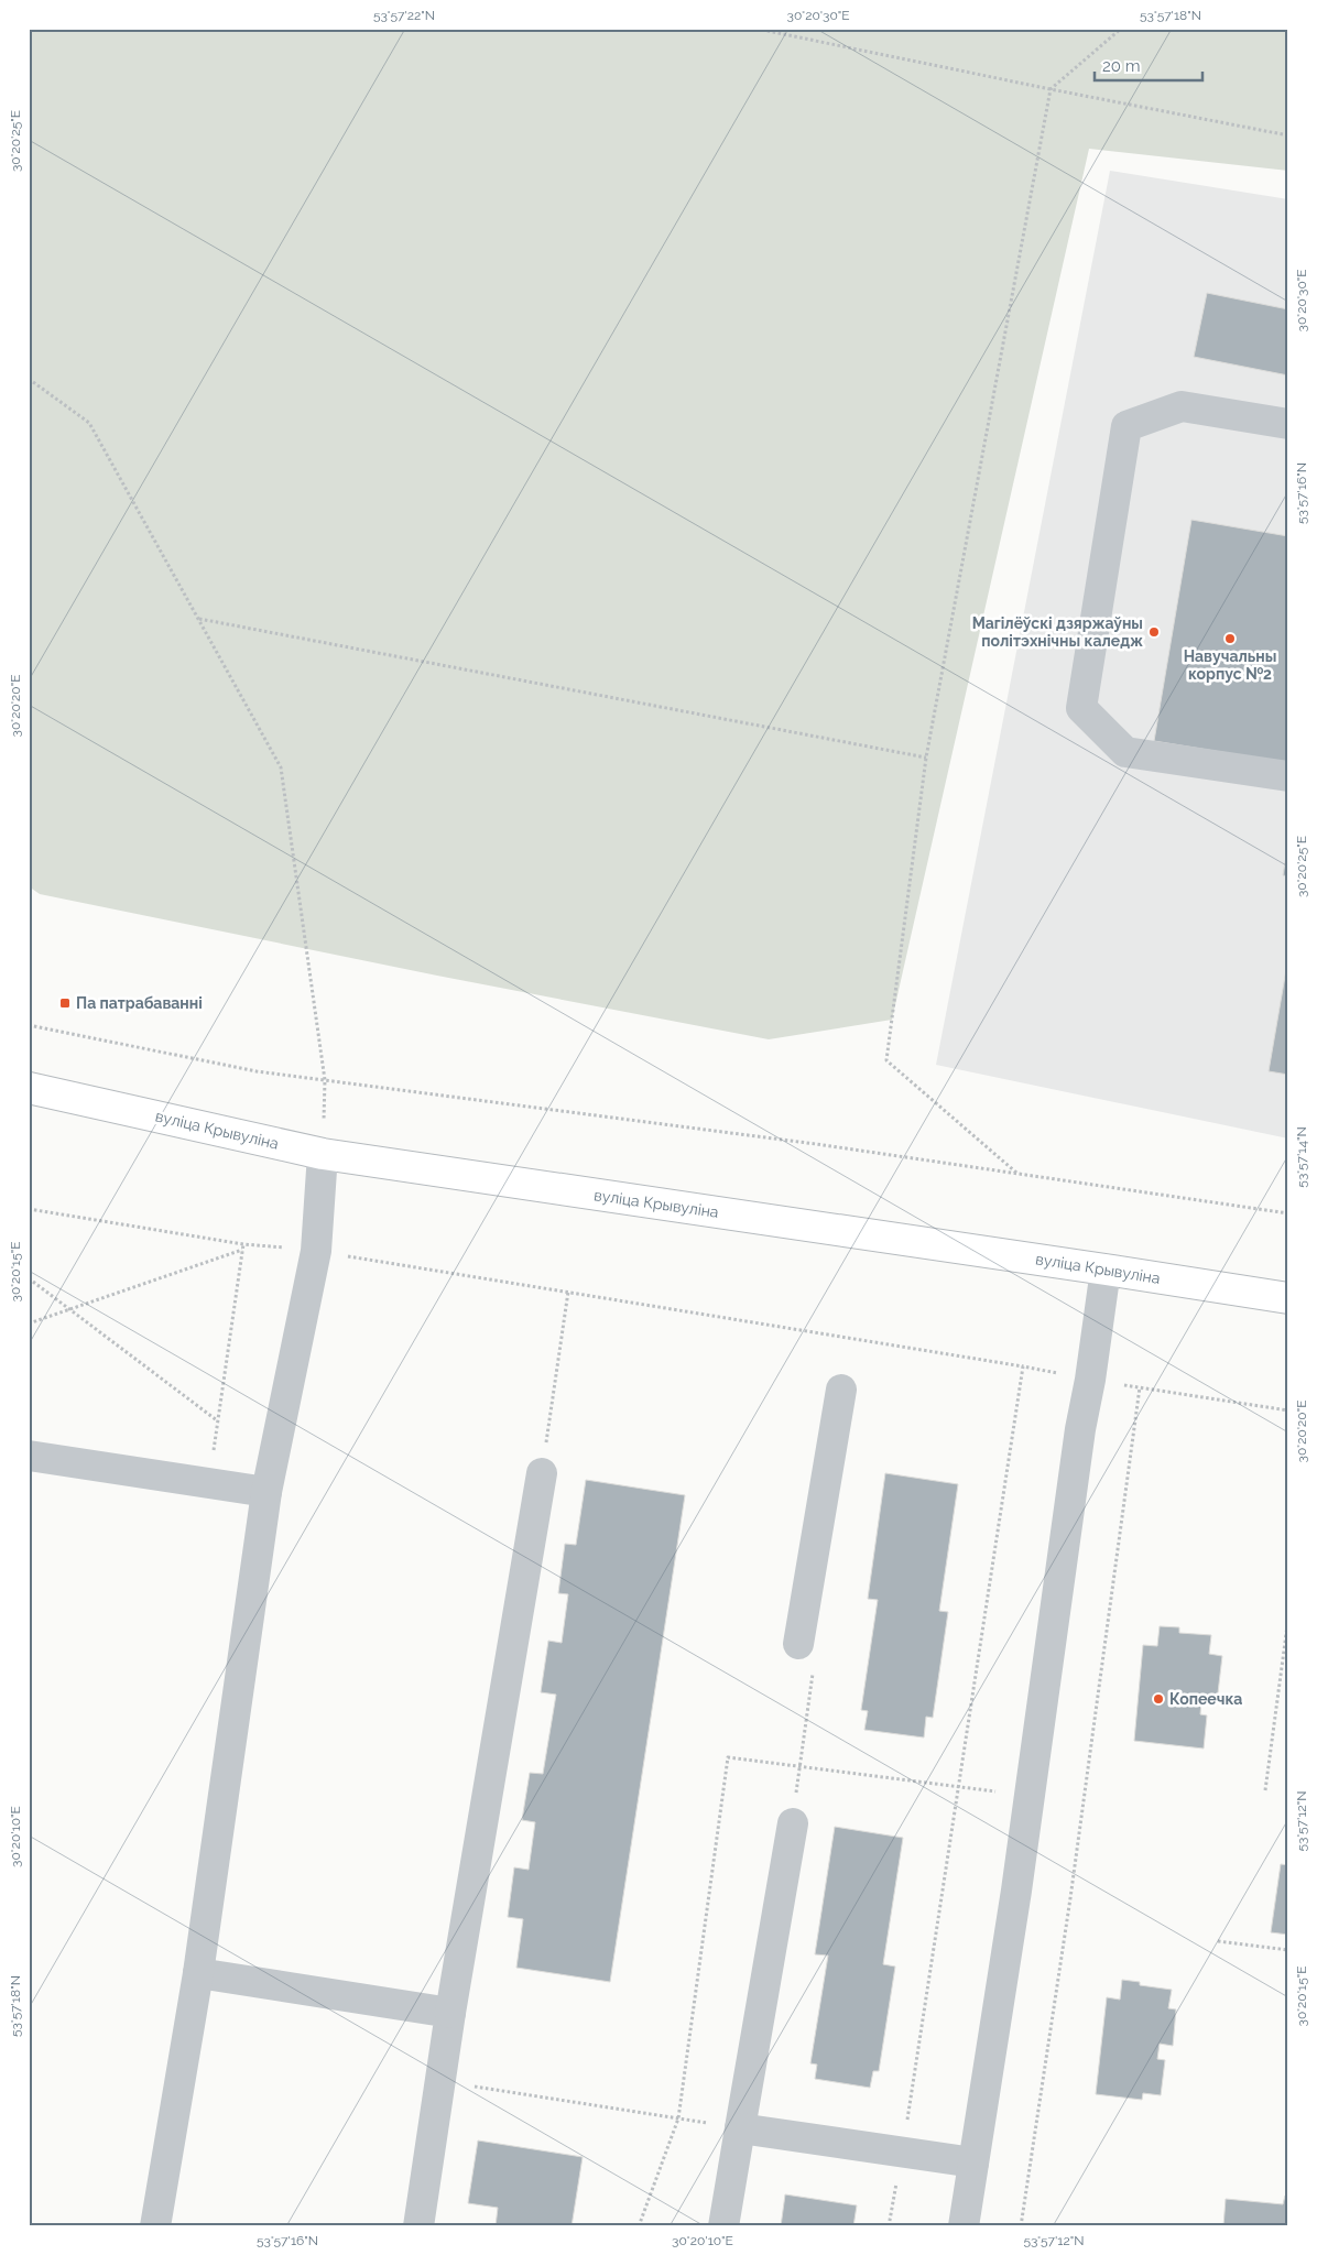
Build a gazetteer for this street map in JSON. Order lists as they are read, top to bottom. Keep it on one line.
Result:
{"streets":{"main road":["вуліца Крывуліна"]},"places":{"other":["Магілёўскі дзяржаўны політэхнічны каледж","Навучальны корпус №2","Копеечка"],"transit":["Па патрабаванні"]},"scale_bar":"20 m","coordinates":["53°57'22\"N","30°20'30\"E","53°57'18\"N","30°20'25\"E","53°57'16\"N","30°20'20\"E","53°57'14\"N","30°20'15\"E","53°57'12\"N","30°20'10\"E"]}
